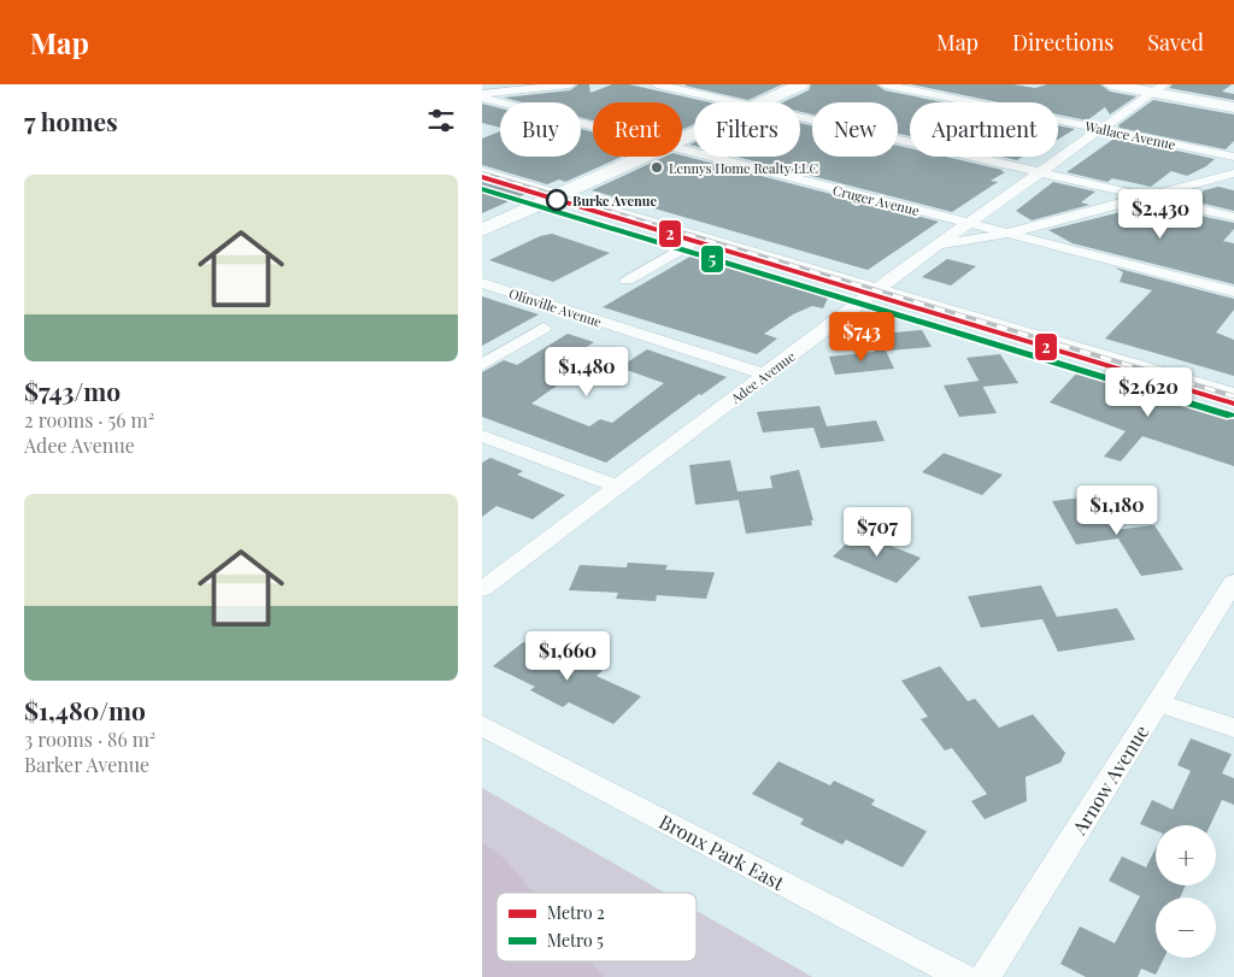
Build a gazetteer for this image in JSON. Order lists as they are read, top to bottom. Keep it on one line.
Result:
{"streets":{"street":["Wallace Avenue","Cruger Avenue","Olinville Avenue","Adee Avenue","Arnow Avenue","Bronx Park East"]},"crossings":[["Wallace Avenue","Adee Avenue"],["Cruger Avenue","Adee Avenue"],["Olinville Avenue","Adee Avenue"]],"places":["Lennys Home Realty LLC","Burke Avenue"],"lines":["metro line 2","metro line 5"],"legend":["Metro 2","Metro 5"],"page":{"header":"Map","nav":["Map","Directions","Saved"],"heading":"7 homes","chip":["Buy","Rent","Filters","New","Apartment"],"list":[{"name":"$743/mo","note":"2 rooms · 56 m² · Adee Avenue"},{"name":"$1,480/mo","note":"3 rooms · 86 m² · Barker Avenue"}],"price":["$2,430","$743","$1,480","$2,620","$1,180","$707","$1,660"],"map_buttons":["+","−"]}}
